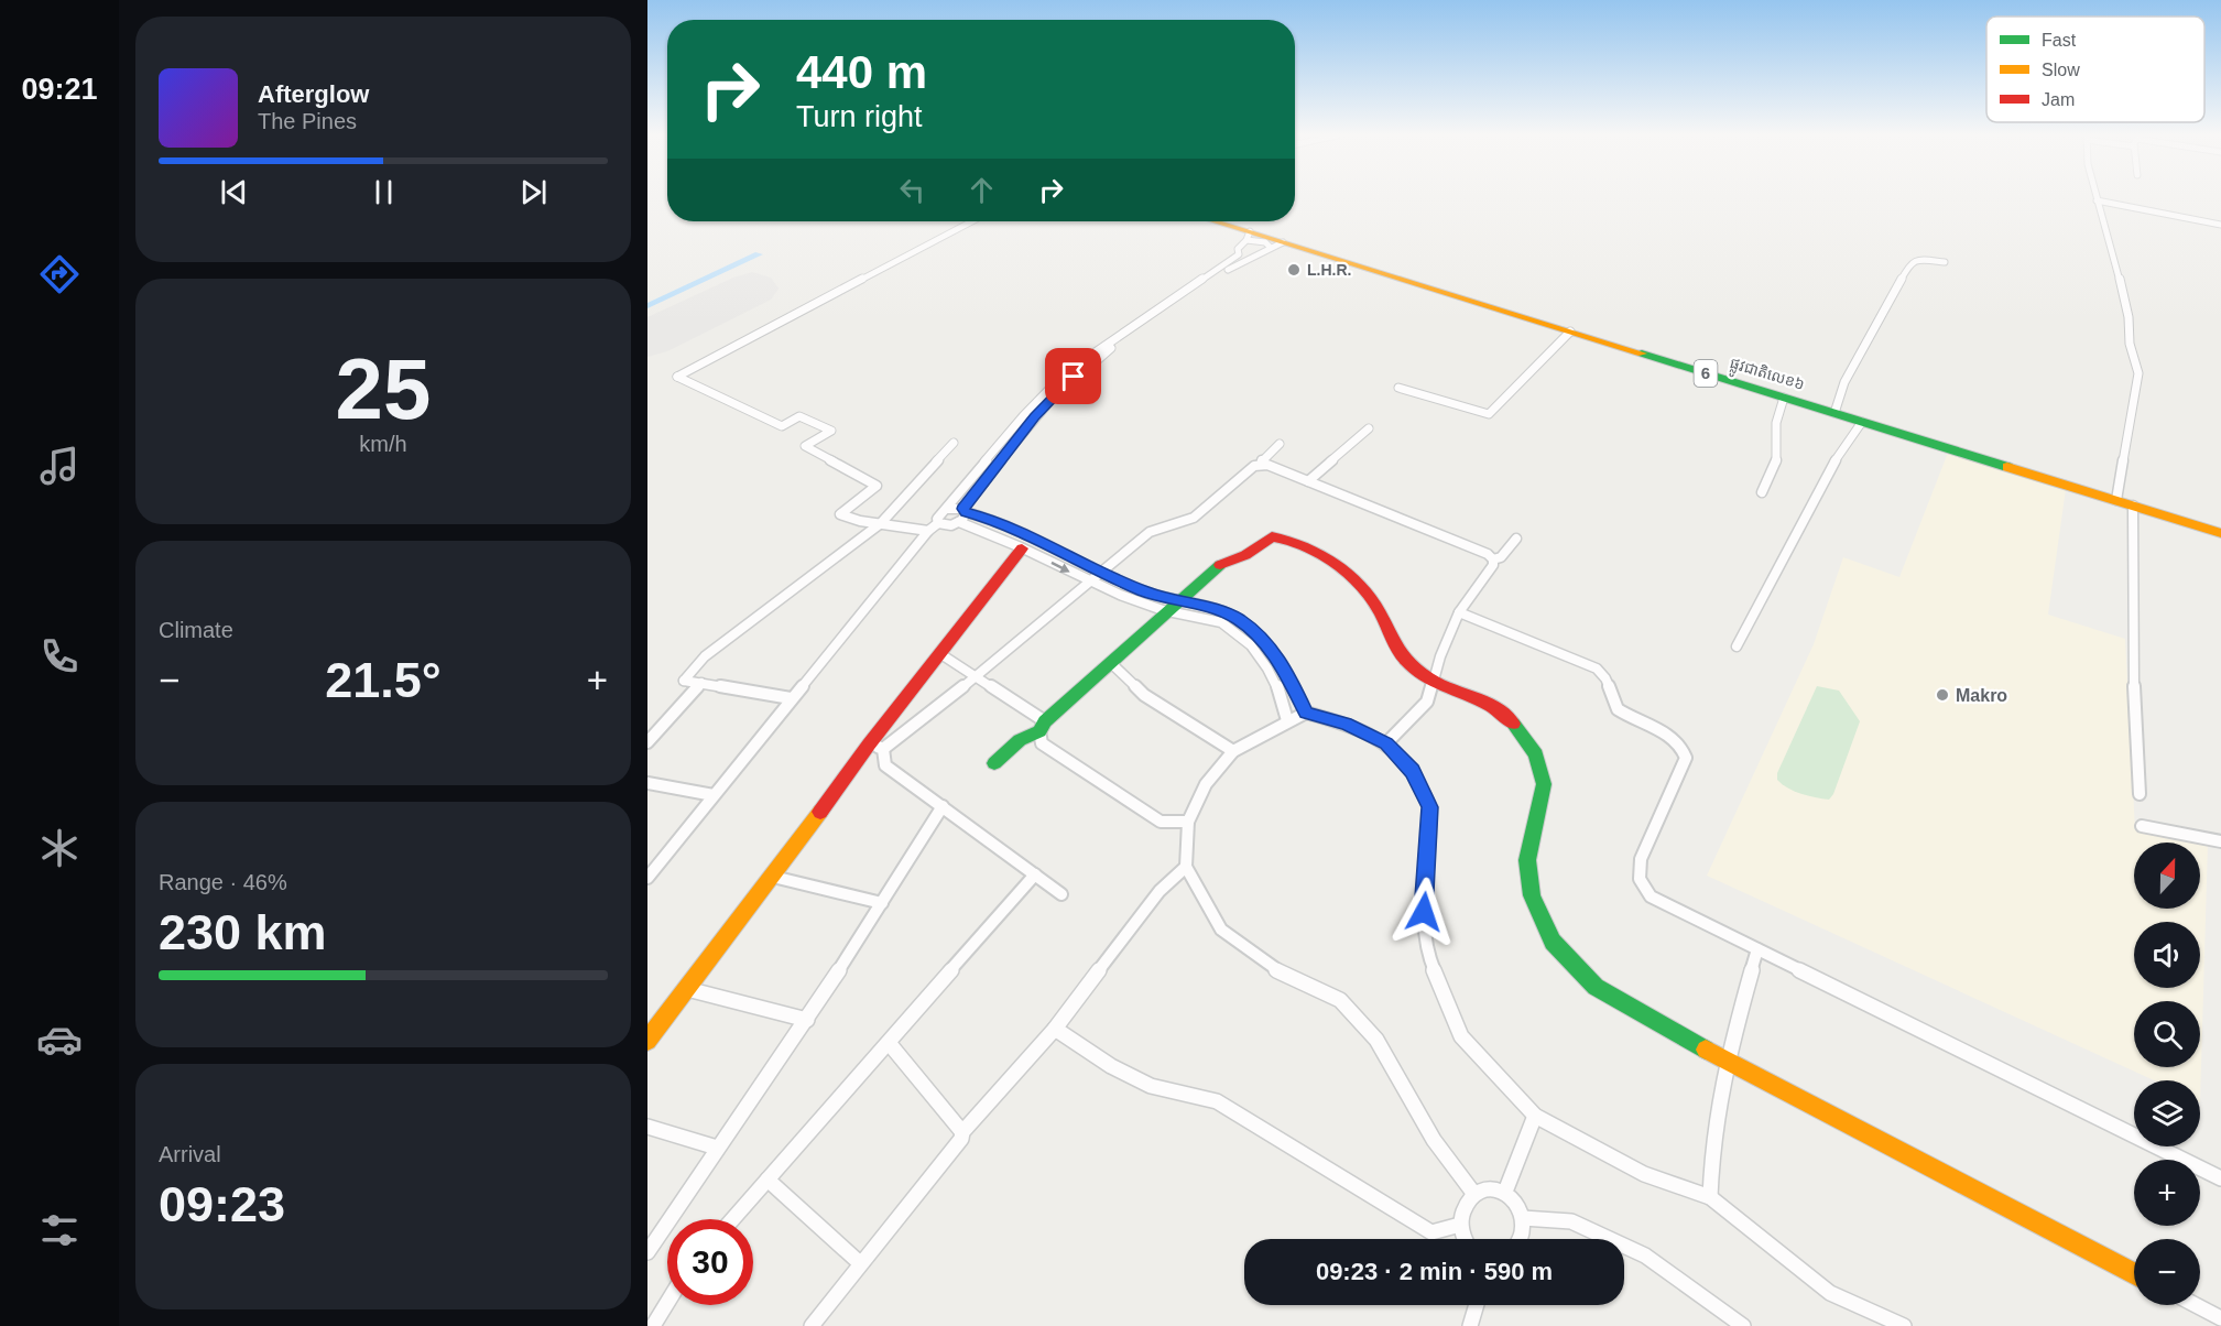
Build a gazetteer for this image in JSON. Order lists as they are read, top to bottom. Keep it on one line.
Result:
{"streets":{"main road":["6","ផ្លូវជាតិលេខ៦"]},"places":["L.H.R.","Makro"],"legend":["Fast","Slow","Jam"],"north":"top","page":{"tabs":"09:21","turn":["440 m","Turn right"],"song":["Afterglow","The Pines"],"tile":[["25","km/h"],"Climate",["Range · 46%","230 km"],["Arrival","09:23"]],"heat":["−","21.5°","+"],"map_buttons":["+","−"],"limit":"30","trip":"09:23 · 2 min · 590 m"}}
